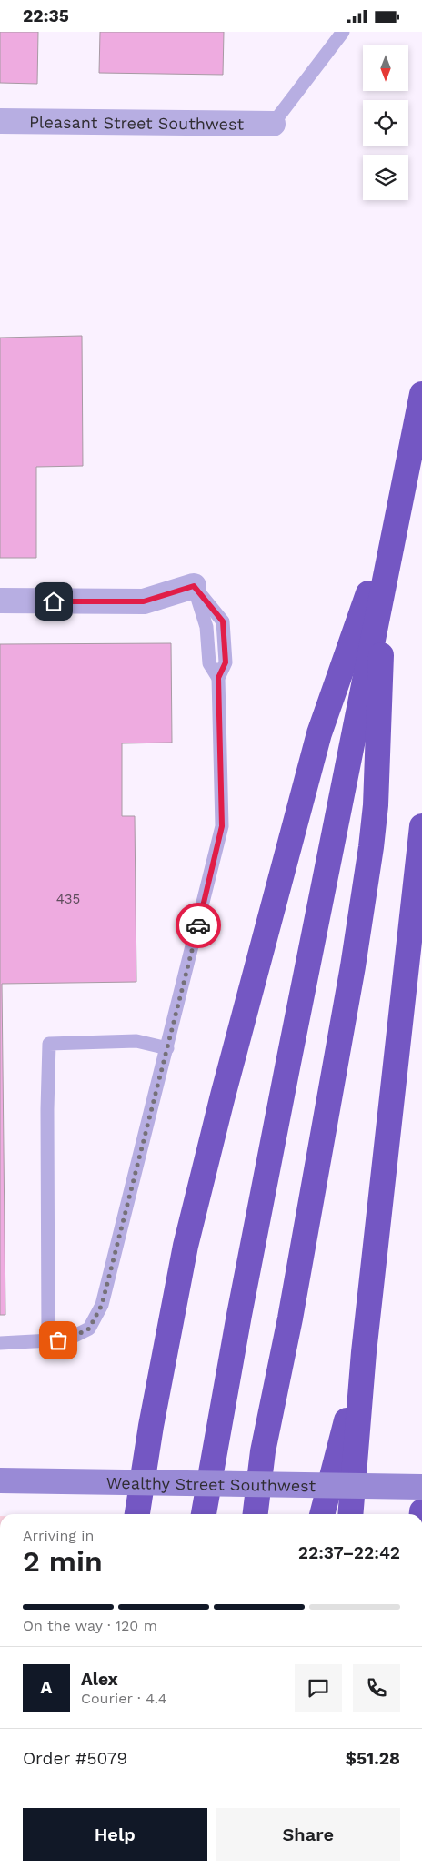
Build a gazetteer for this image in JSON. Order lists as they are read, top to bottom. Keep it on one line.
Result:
{"streets":{"main road":["Wealthy Street Southwest"],"street":["Pleasant Street Southwest"]},"house_numbers":["435"],"north":"bottom","page":{"status":"22:35","heading":["2 min","Arriving in","22:37–22:42"],"panel":["Alex","Courier · 4.4","Order #5079","$51.28"],"bar":"On the way · 120 m","round":"A","buttons":["Help","Share"]}}
